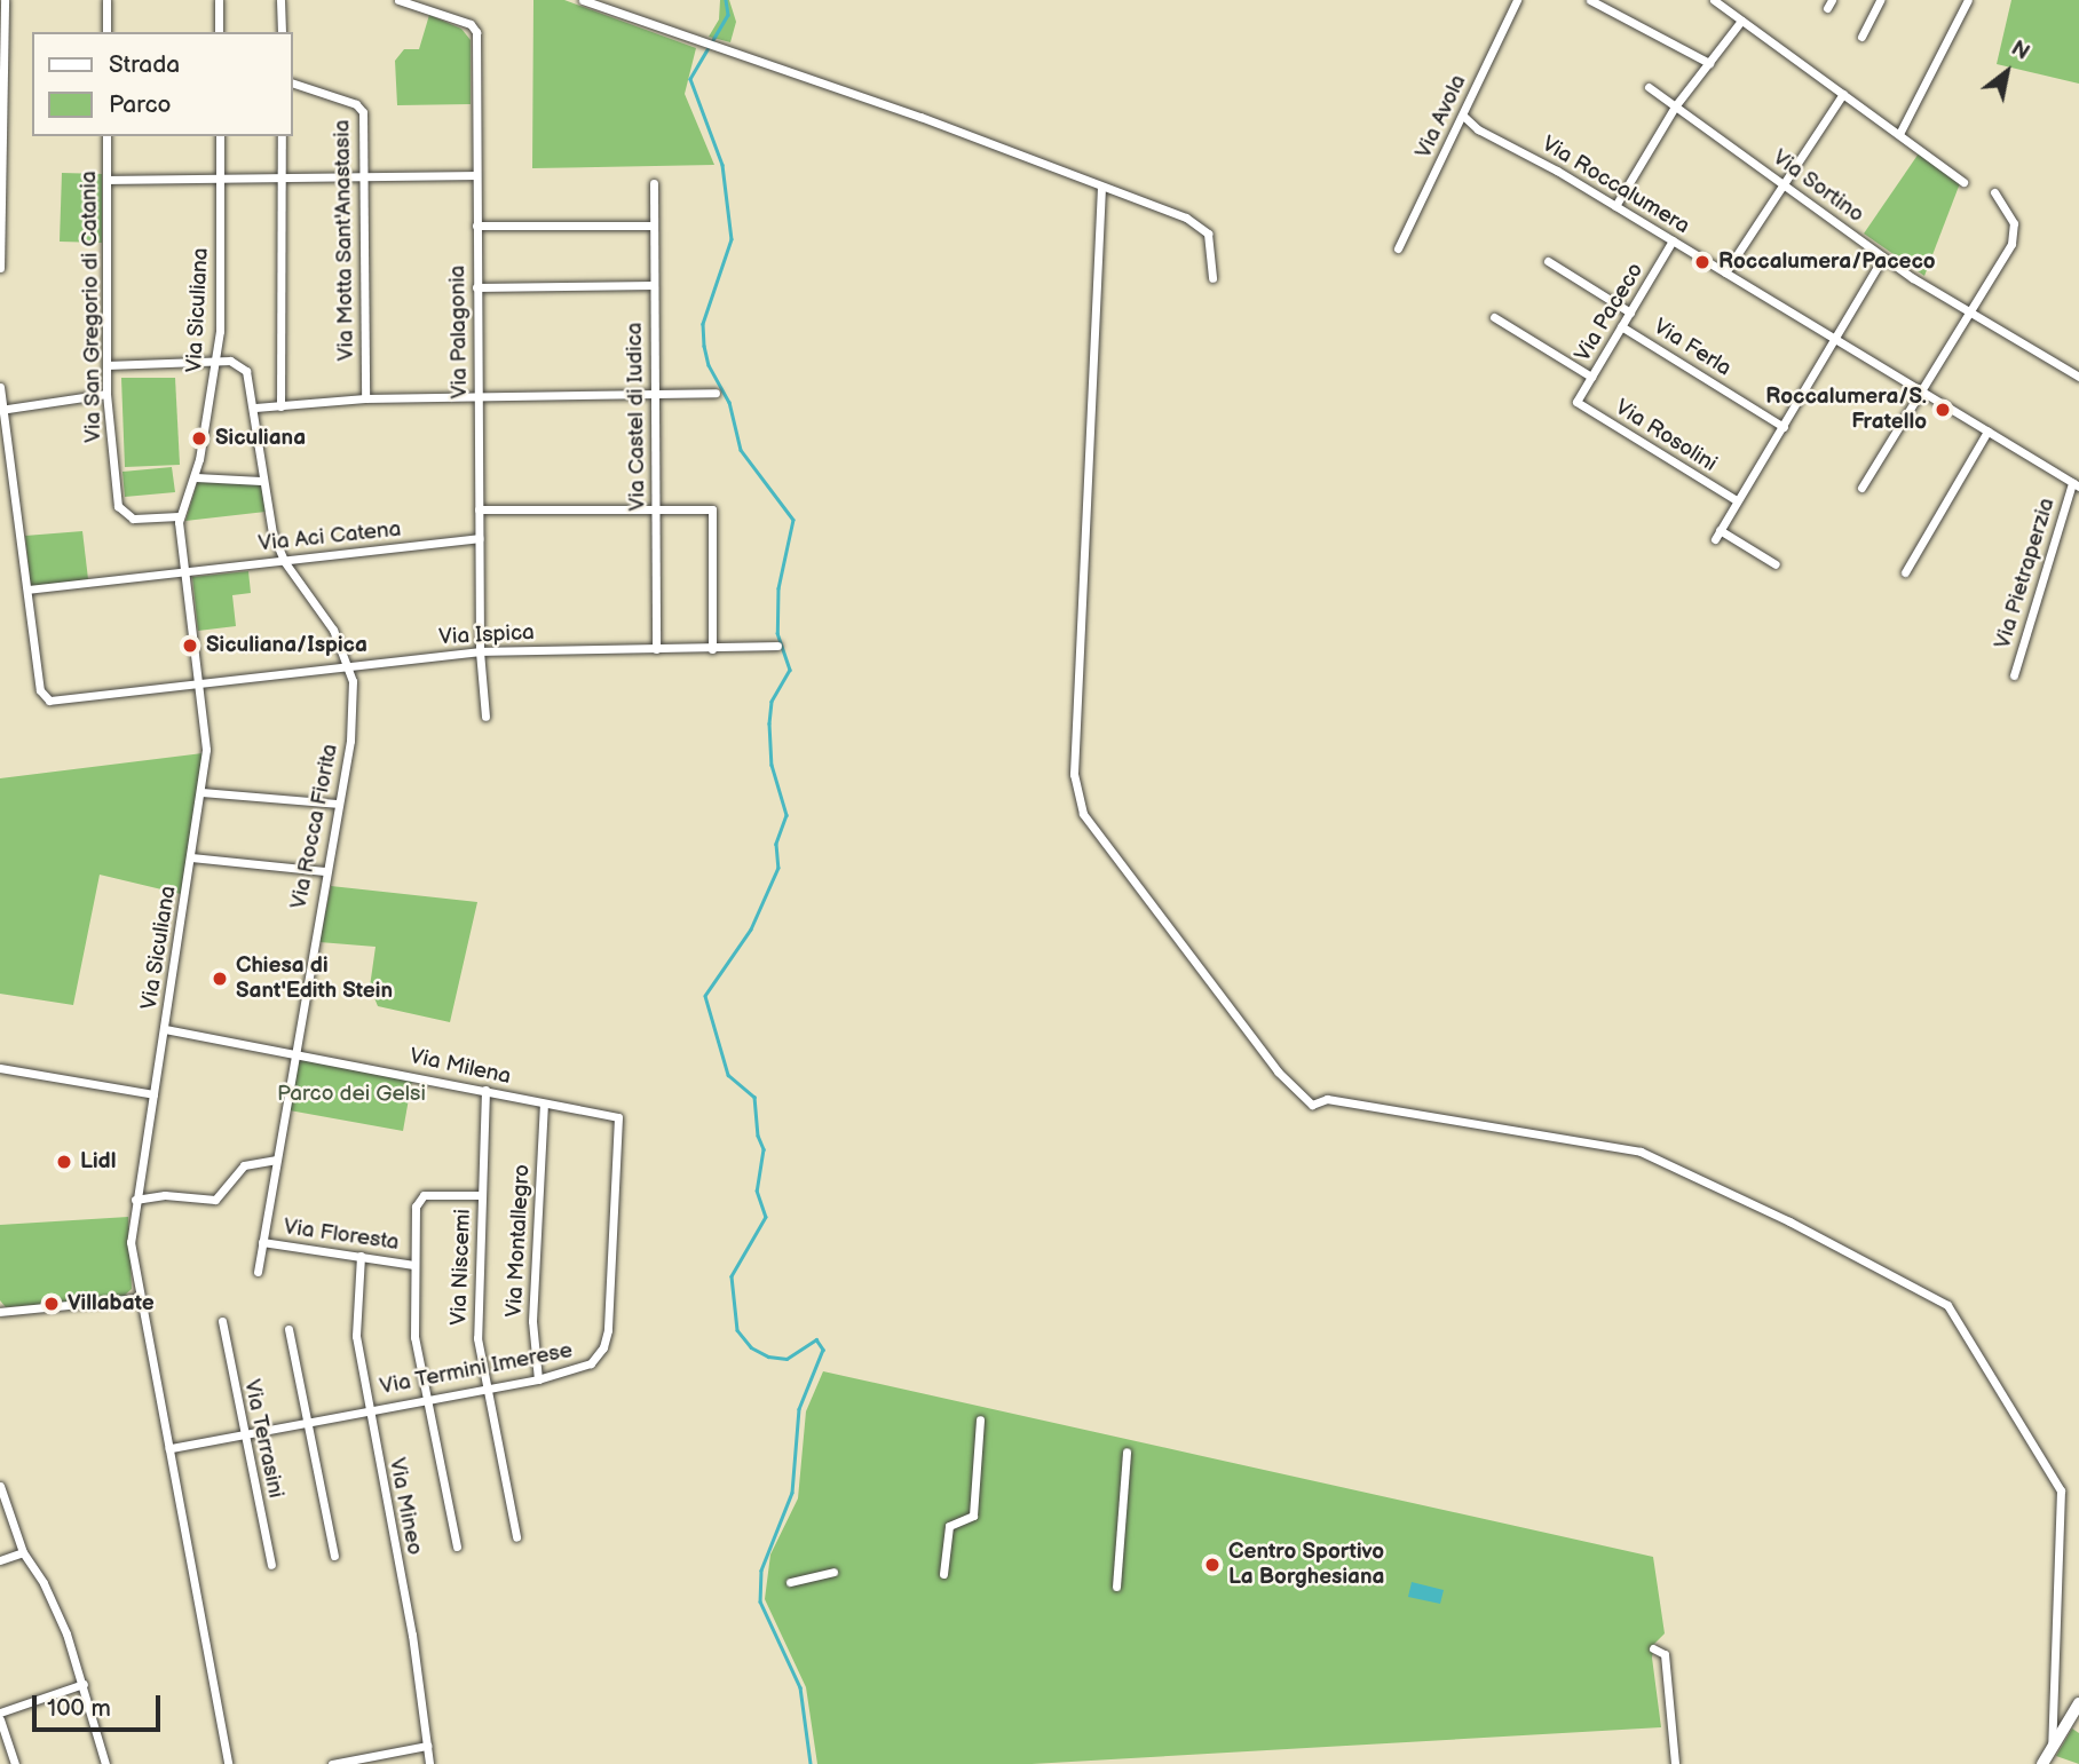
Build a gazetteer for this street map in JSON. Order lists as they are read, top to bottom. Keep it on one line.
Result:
{"streets":{"street":["Via Avola","Via Roccalumera","Via Sortino","Via Motta Sant'Anastasia","Via San Gregorio di Catania","Via Siculiana","Via Paceco","Via Palagonia","Via Ferla","Via Castel di Iudica","Via Rosolini","Via Aci Catena","Via Pietraperzia","Via Ispica","Via Rocca Fiorita","Via Milena","Via Floresta","Via Montallegro","Via Niscemi","Via Termini Imerese","Via Terrasini","Via Mineo"]},"crossings":[["Via Avola","Via Roccalumera"],["Via Roccalumera","Via Paceco"],["Via Roccalumera","Via Pietraperzia"],["Via San Gregorio di Catania","Via Siculiana"],["Via Siculiana","Via Aci Catena"],["Via Siculiana","Via Ispica"],["Via Siculiana","Via Rocca Fiorita"],["Via Siculiana","Via Milena"],["Via Siculiana","Via Termini Imerese"],["Via Paceco","Via Ferla"],["Via Paceco","Via Rosolini"],["Via Palagonia","Via Aci Catena"],["Via Palagonia","Via Ispica"],["Via Castel di Iudica","Via Ispica"],["Via Aci Catena","Via Ispica"],["Via Aci Catena","Via Rocca Fiorita"],["Via Ispica","Via Rocca Fiorita"],["Via Rocca Fiorita","Via Milena"],["Via Rocca Fiorita","Via Floresta"],["Via Milena","Via Montallegro"],["Via Milena","Via Niscemi"],["Via Milena","Via Termini Imerese"],["Via Floresta","Via Mineo"],["Via Montallegro","Via Termini Imerese"],["Via Niscemi","Via Termini Imerese"],["Via Termini Imerese","Via Terrasini"],["Via Termini Imerese","Via Mineo"]],"parks":["Parco dei Gelsi"],"places":["Roccalumera/Paceco","Roccalumera/S. Fratello","Siculiana","Siculiana/Ispica","Chiesa di Sant'Edith Stein","Lidl","Villabate","Centro Sportivo La Borghesiana"],"legend":["Strada","Parco"],"scale_bar":"100 m","north":"top right"}
